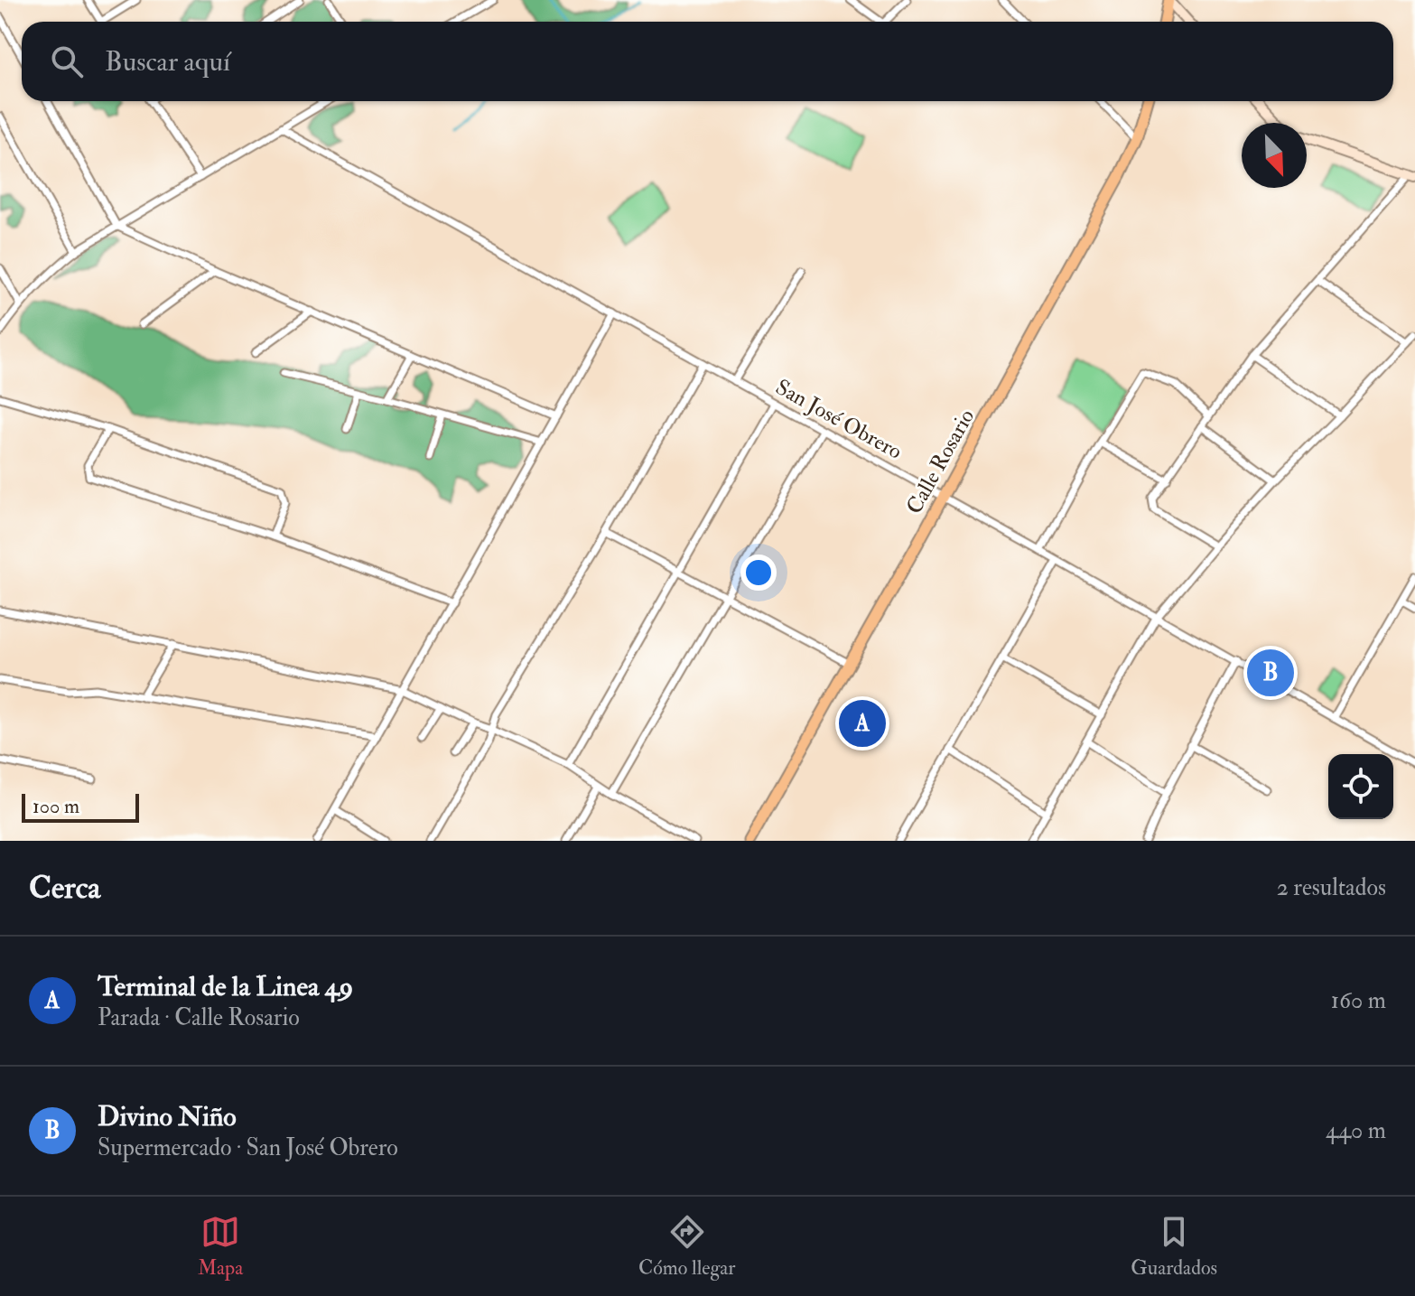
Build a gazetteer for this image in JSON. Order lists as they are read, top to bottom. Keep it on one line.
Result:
{"streets":{"main road":["Calle Rosario"],"street":["San José Obrero"]},"crossings":[["San José Obrero","Calle Rosario"]],"scale_bar":"100 m","north":"bottom right","page":{"search":"Buscar aquí","pins":["B","A"],"scale":"100 m","heading":["Cerca","2 resultados"],"list":[{"mark":"A","name":"Terminal de la Linea 49","note":"Parada · Calle Rosario","value":"160 m"},{"mark":"B","name":"Divino Niño","note":"Supermercado · San José Obrero","value":"440 m"}],"nav":["Mapa","Cómo llegar","Guardados"]}}
